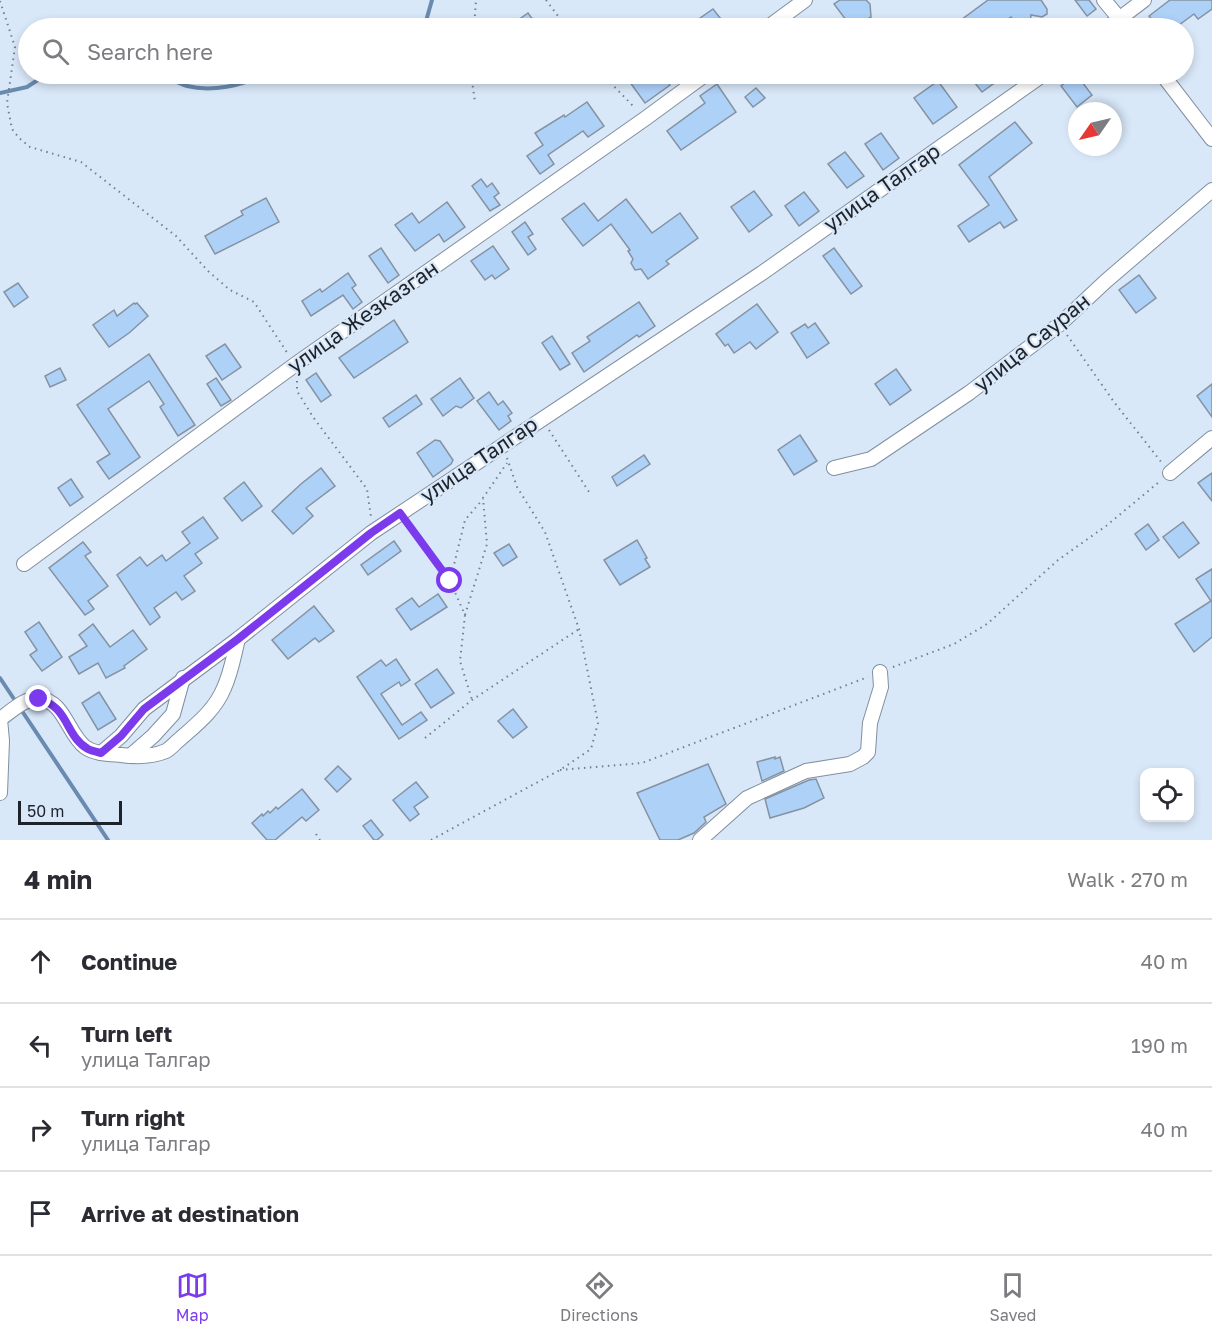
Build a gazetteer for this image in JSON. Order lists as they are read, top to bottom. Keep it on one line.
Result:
{"streets":{"street":["улица Талгар","улица Жезказган","улица Сауран"]},"scale_bar":"50 m","north":"bottom left","page":{"search":"Search here","scale":"50 m","heading":["4 min","Walk · 270 m"],"list":[["Continue","40 m"],["Turn left","улица Талгар","190 m"],["Turn right","улица Талгар","40 m"],"Arrive at destination"],"nav":["Map","Directions","Saved"]}}
